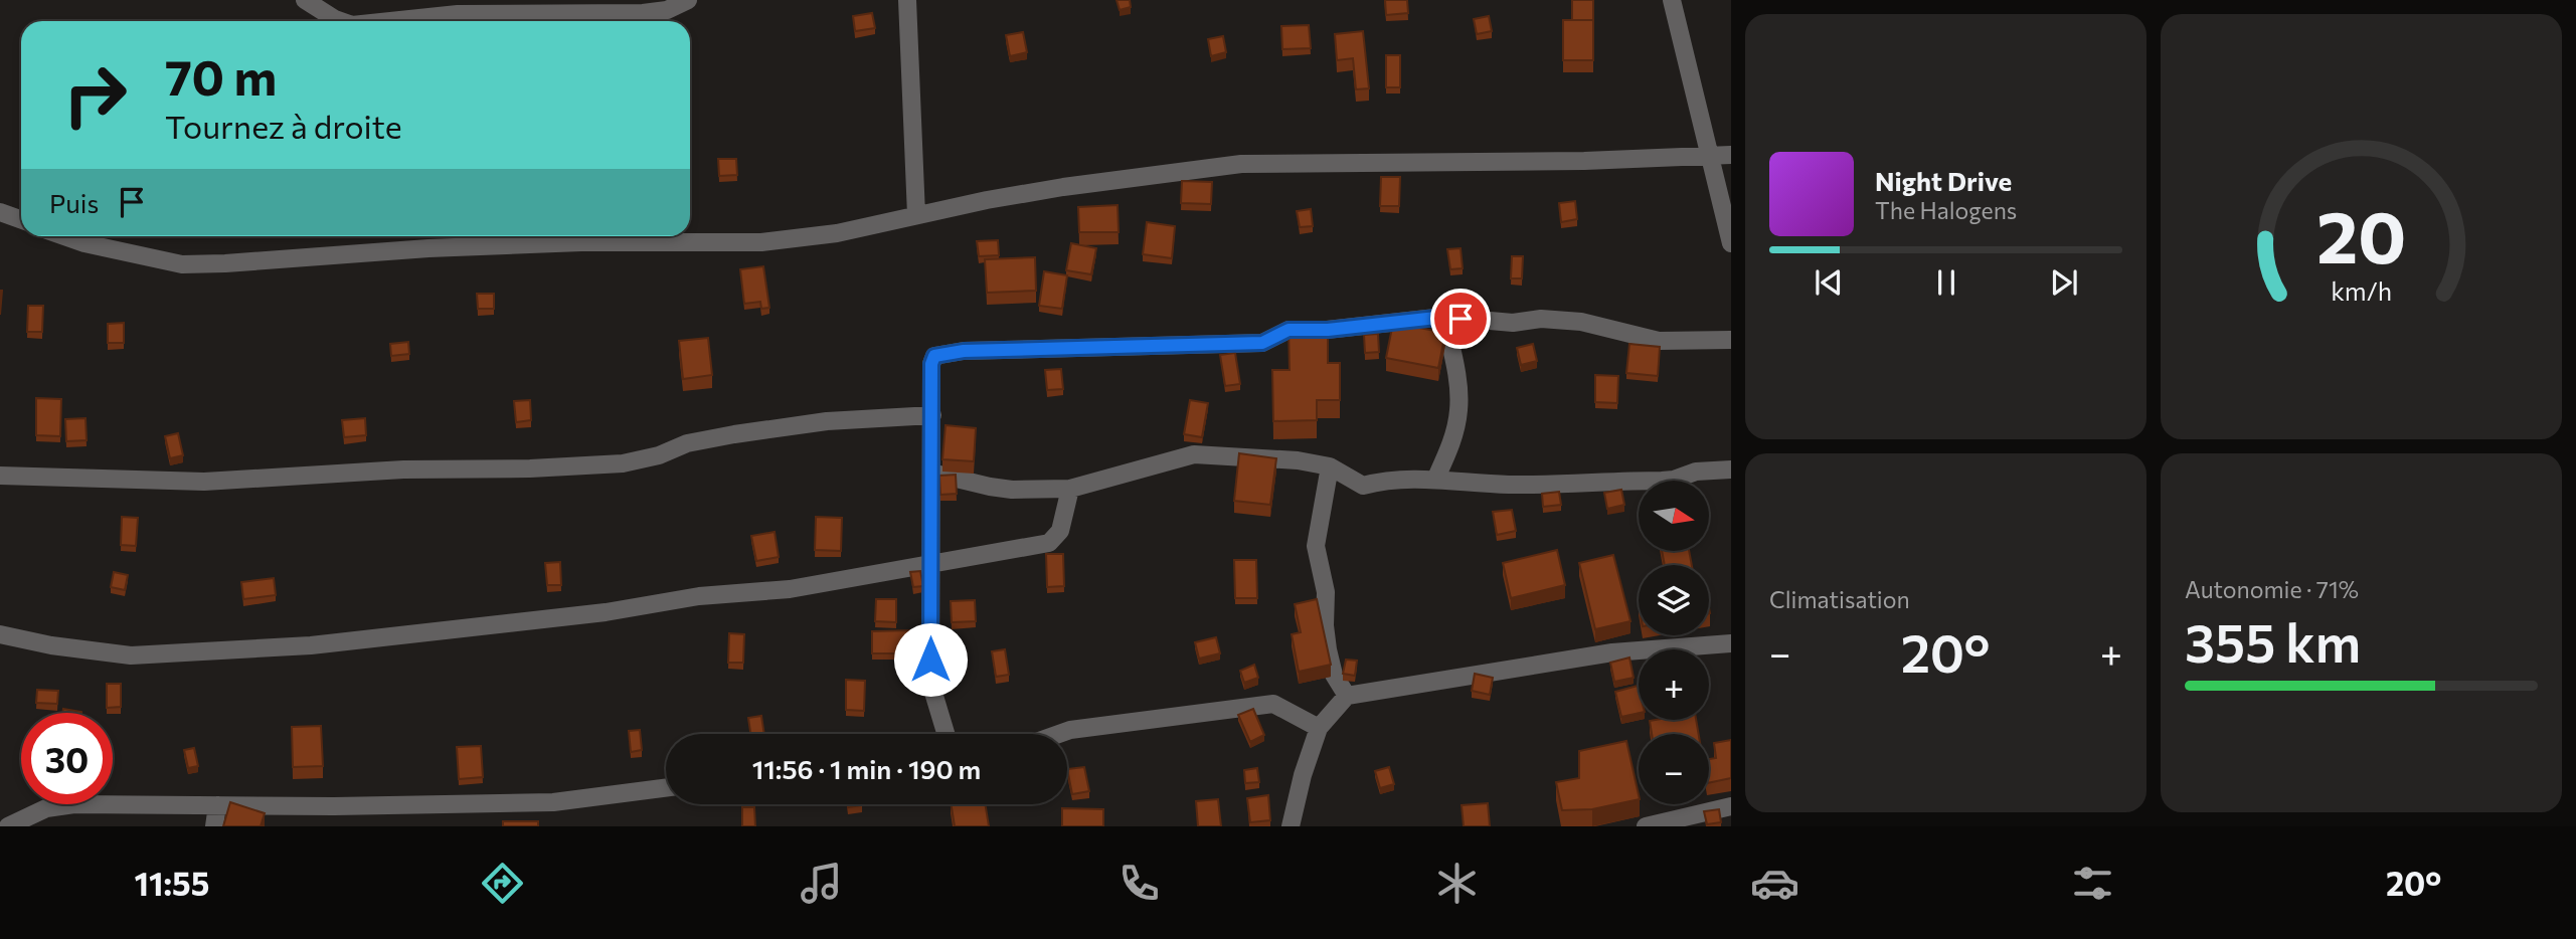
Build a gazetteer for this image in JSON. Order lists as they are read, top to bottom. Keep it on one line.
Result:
{"north":"right","page":{"turn":["70 m","Tournez à droite"],"song":["Night Drive","The Halogens"],"then":"Puis","tile":["Climatisation",["Autonomie · 71%","355 km"]],"map_buttons":["+","−"],"heat":["−","20°","+"],"limit":"30","trip":"11:56 · 1 min · 190 m","tabs":["11:55","20°"],"gauge":["20","km/h"]}}
